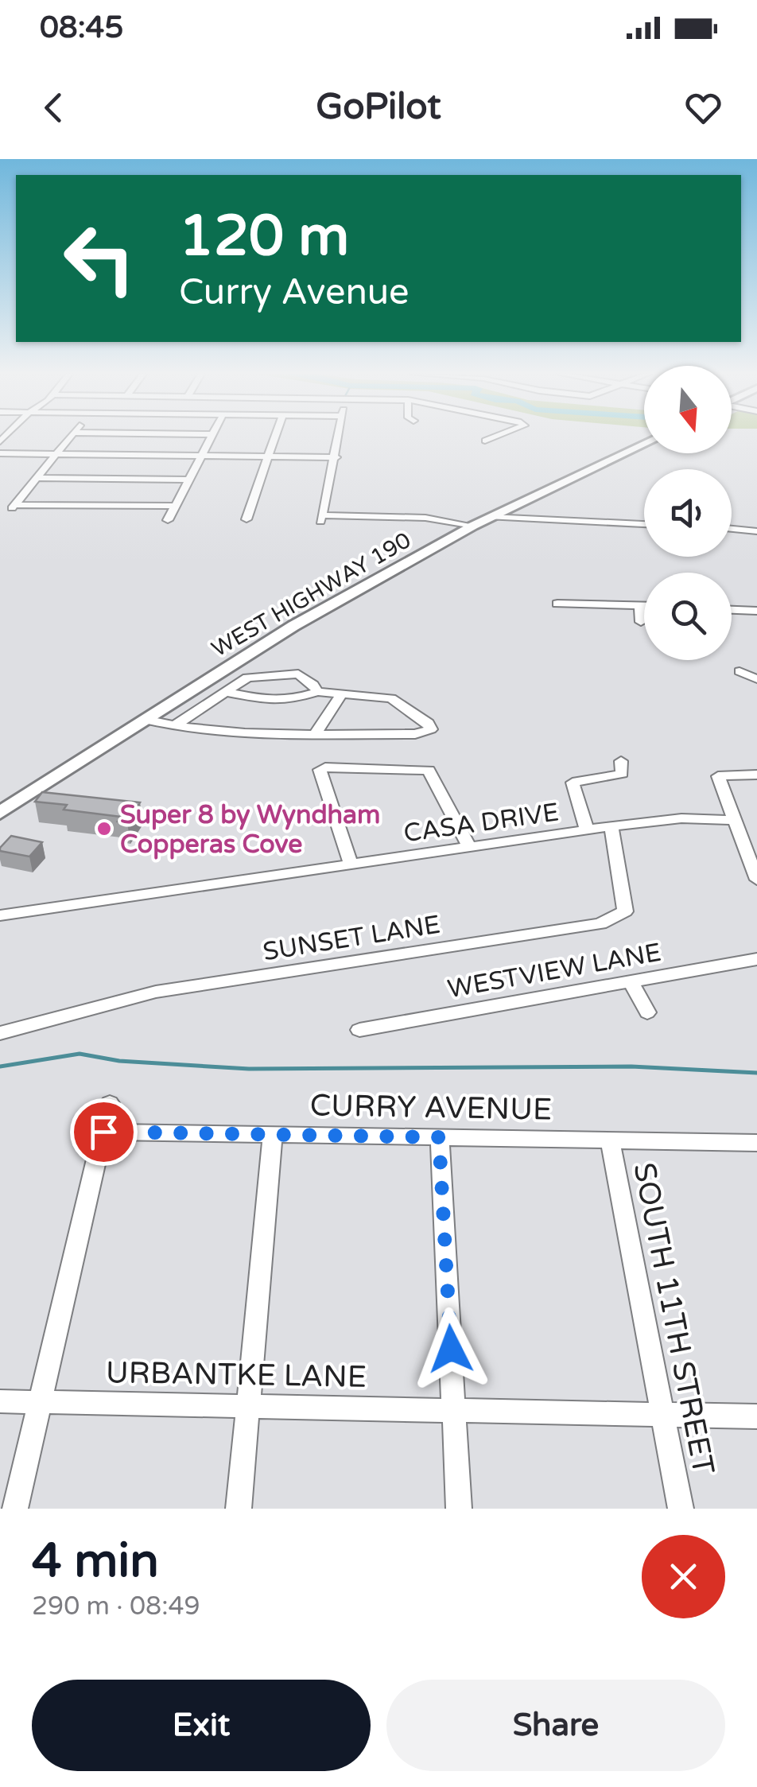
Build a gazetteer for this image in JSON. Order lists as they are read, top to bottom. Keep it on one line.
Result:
{"streets":{"main road":["WEST HIGHWAY 190"],"street":["CASA DRIVE","SUNSET LANE","WESTVIEW LANE","CURRY AVENUE","SOUTH 11TH STREET","URBANTKE LANE"]},"crossings":[["CASA DRIVE","SUNSET LANE"],["CURRY AVENUE","SOUTH 11TH STREET"],["SOUTH 11TH STREET","URBANTKE LANE"]],"places":["Super 8 by Wyndham Copperas Cove"],"north":"bottom","page":{"status":"08:45","header":"GoPilot","turn":["120 m","Curry Avenue"],"heading":["4 min","290 m · 08:49"],"buttons":["Exit","Share"]}}
